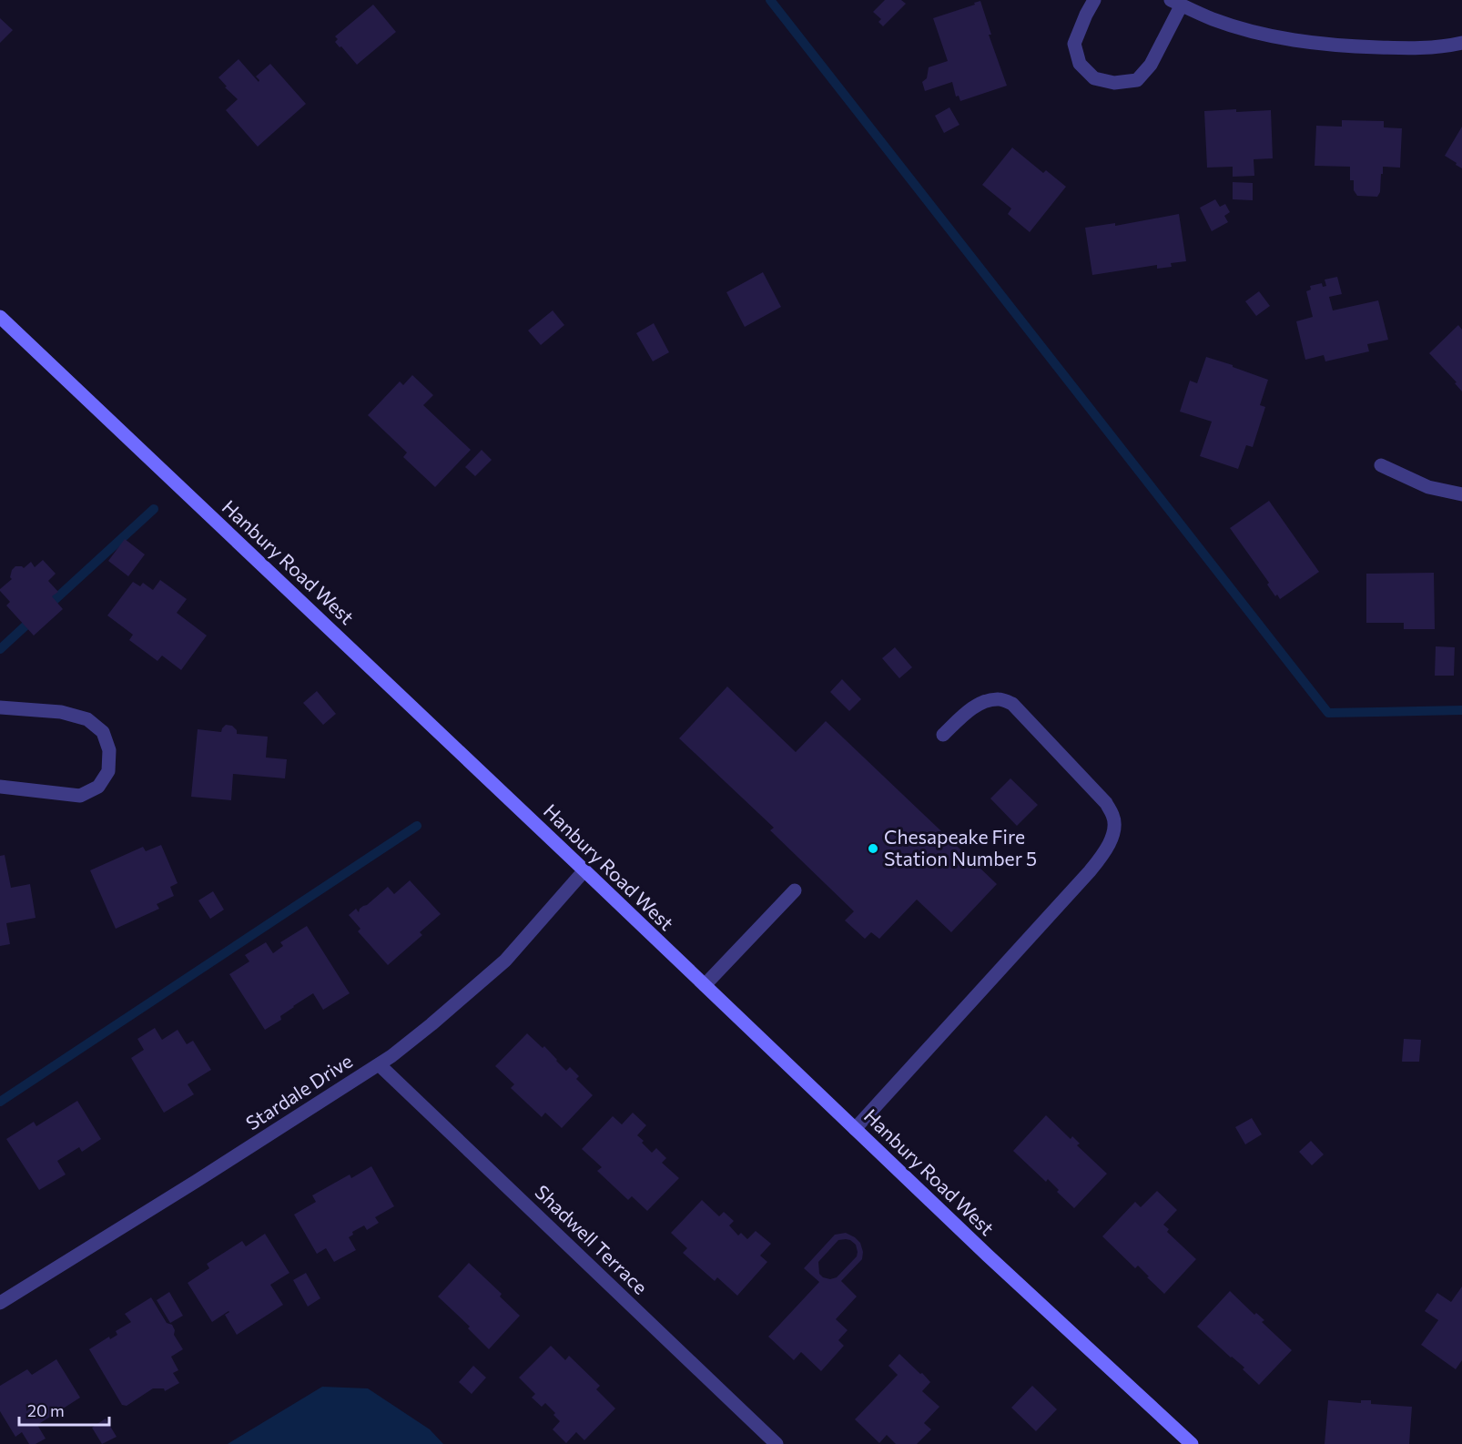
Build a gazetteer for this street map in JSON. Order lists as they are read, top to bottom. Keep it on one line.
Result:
{"streets":{"main road":["Hanbury Road West"],"street":["Stardale Drive","Shadwell Terrace"]},"crossings":[["Hanbury Road West","Stardale Drive"],["Stardale Drive","Shadwell Terrace"]],"places":["Chesapeake Fire Station Number 5"],"scale_bar":"20 m"}
